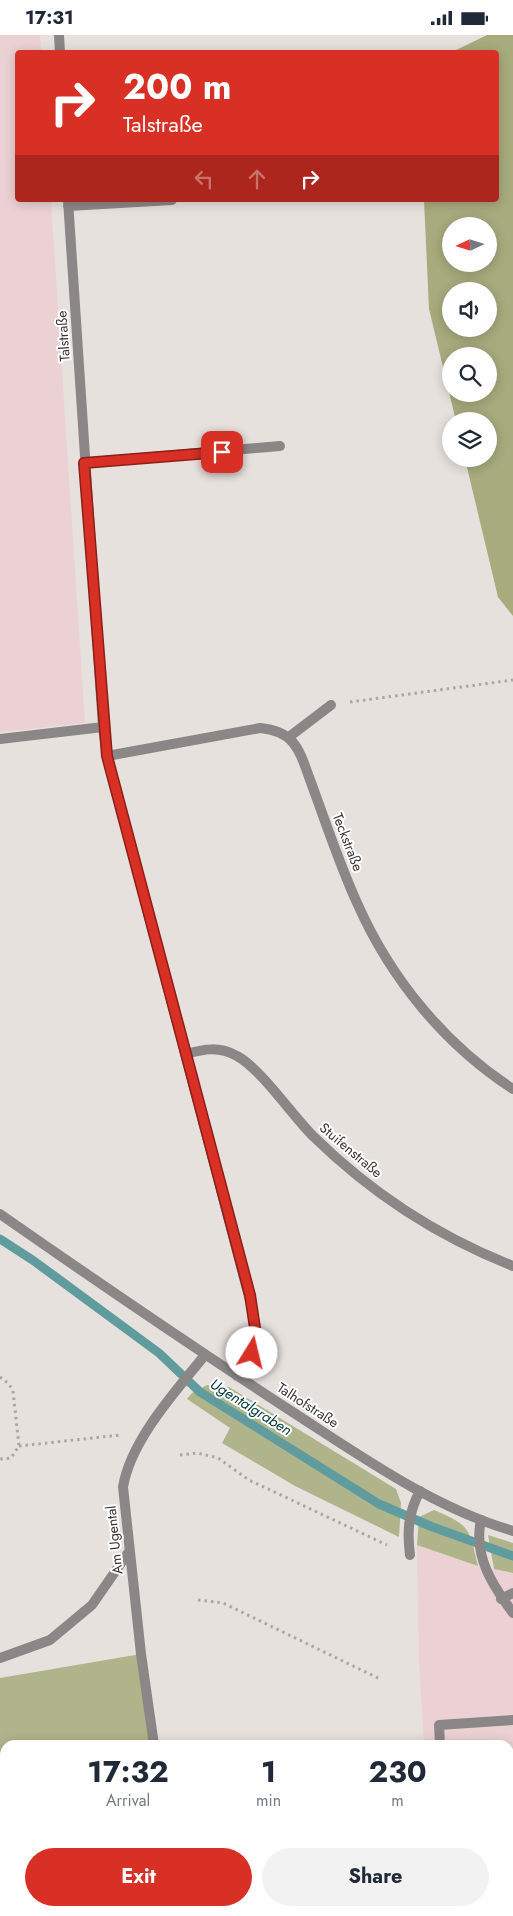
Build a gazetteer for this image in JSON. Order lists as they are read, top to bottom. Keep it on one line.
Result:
{"streets":{"street":["Talstraße","Teckstraße","Stuifenstraße","Talhofstraße","Am Ugental"]},"crossings":[["Talstraße","Stuifenstraße"],["Talstraße","Talhofstraße"],["Talhofstraße","Am Ugental"]],"water":["Ugentalgraben"],"north":"left","page":{"status":"17:31","turn":["200 m","Talstraße"],"eta":["17:32","Arrival","1","min","230","m"],"buttons":["Exit","Share"]}}
